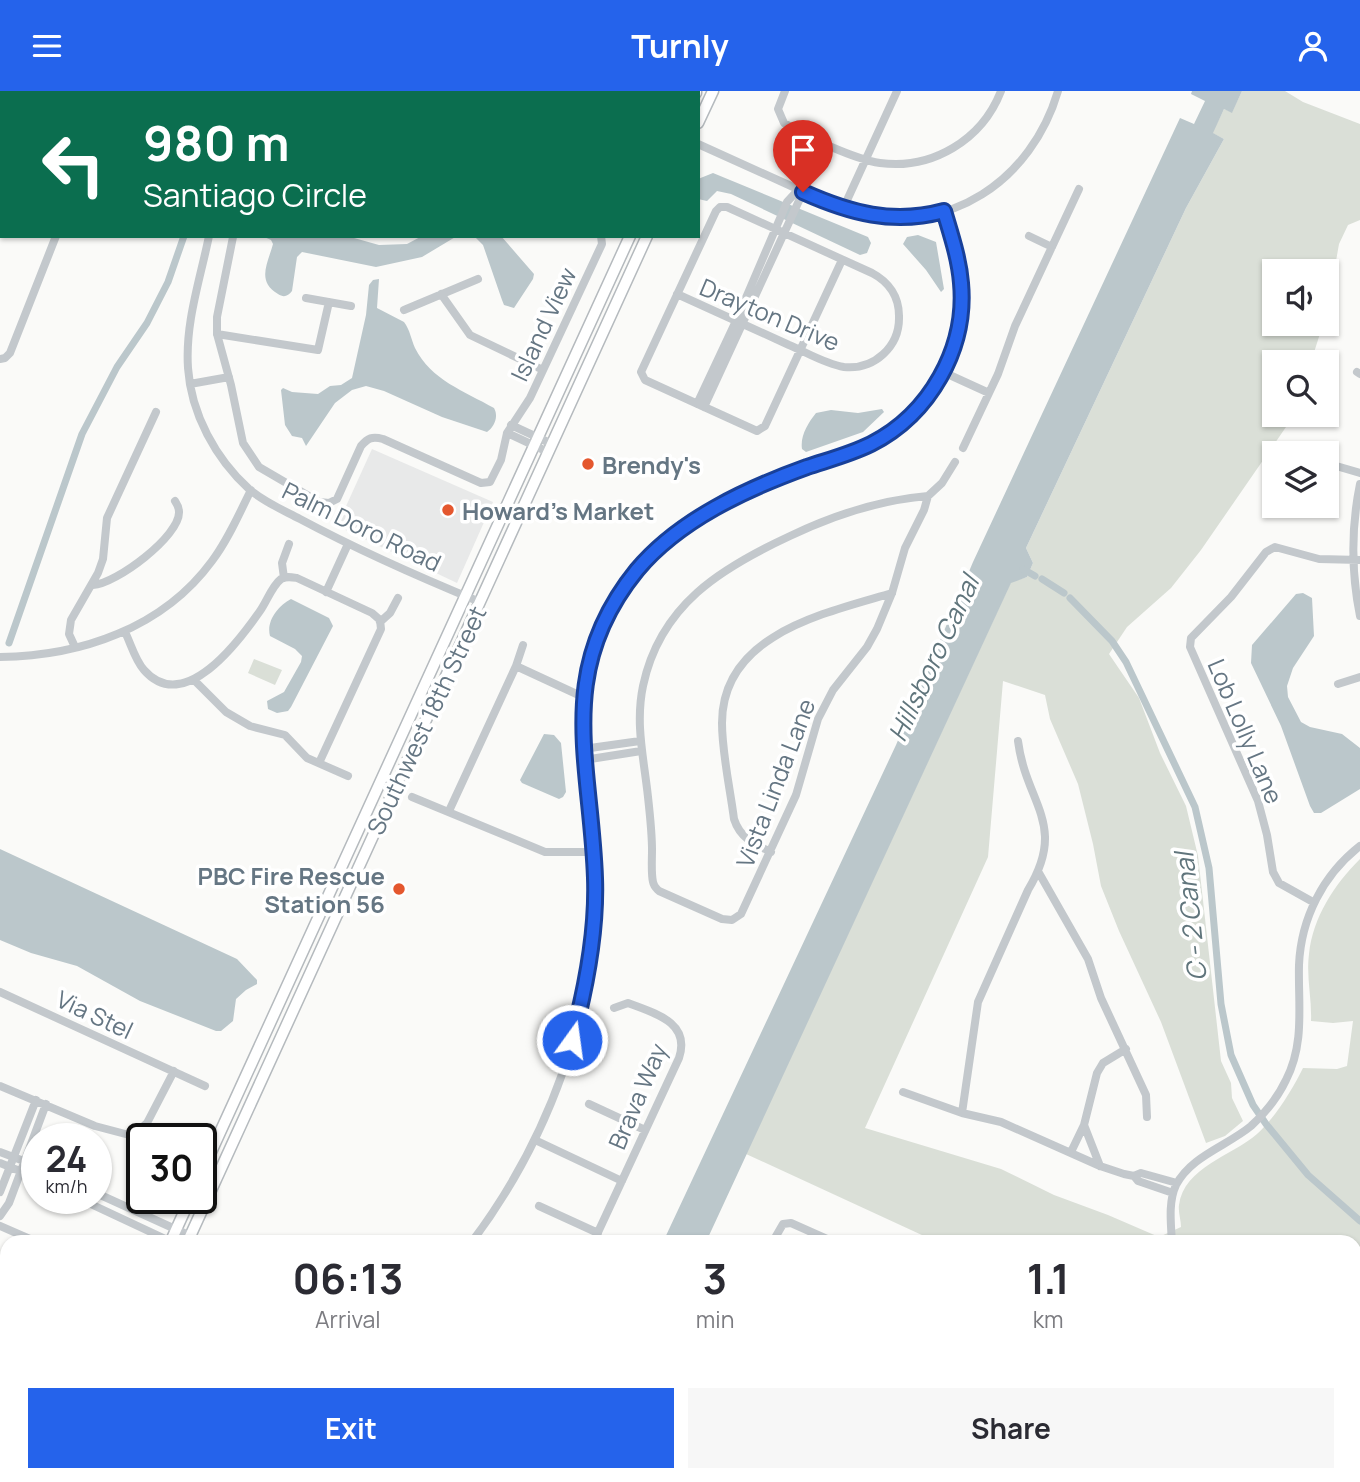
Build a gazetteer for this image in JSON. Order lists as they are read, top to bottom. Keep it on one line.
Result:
{"streets":{"main road":["Southwest 18th Street"],"street":["Drayton Drive","Island View","Palm Doro Road","Lob Lolly Lane","Vista Linda Lane","Via Stel","Brava Way"]},"crossings":[["Palm Doro Road","Southwest 18th Street"]],"water":["Hillsboro Canal","C - 2 Canal"],"places":["Brendy's","Howard's Market","PBC Fire Rescue Station 56"],"page":{"header":"Turnly","turn":["980 m","Santiago Circle"],"speed":"24 km/h","limit":"30","eta":["06:13","Arrival","3","min","1.1","km"],"buttons":["Exit","Share"]}}
